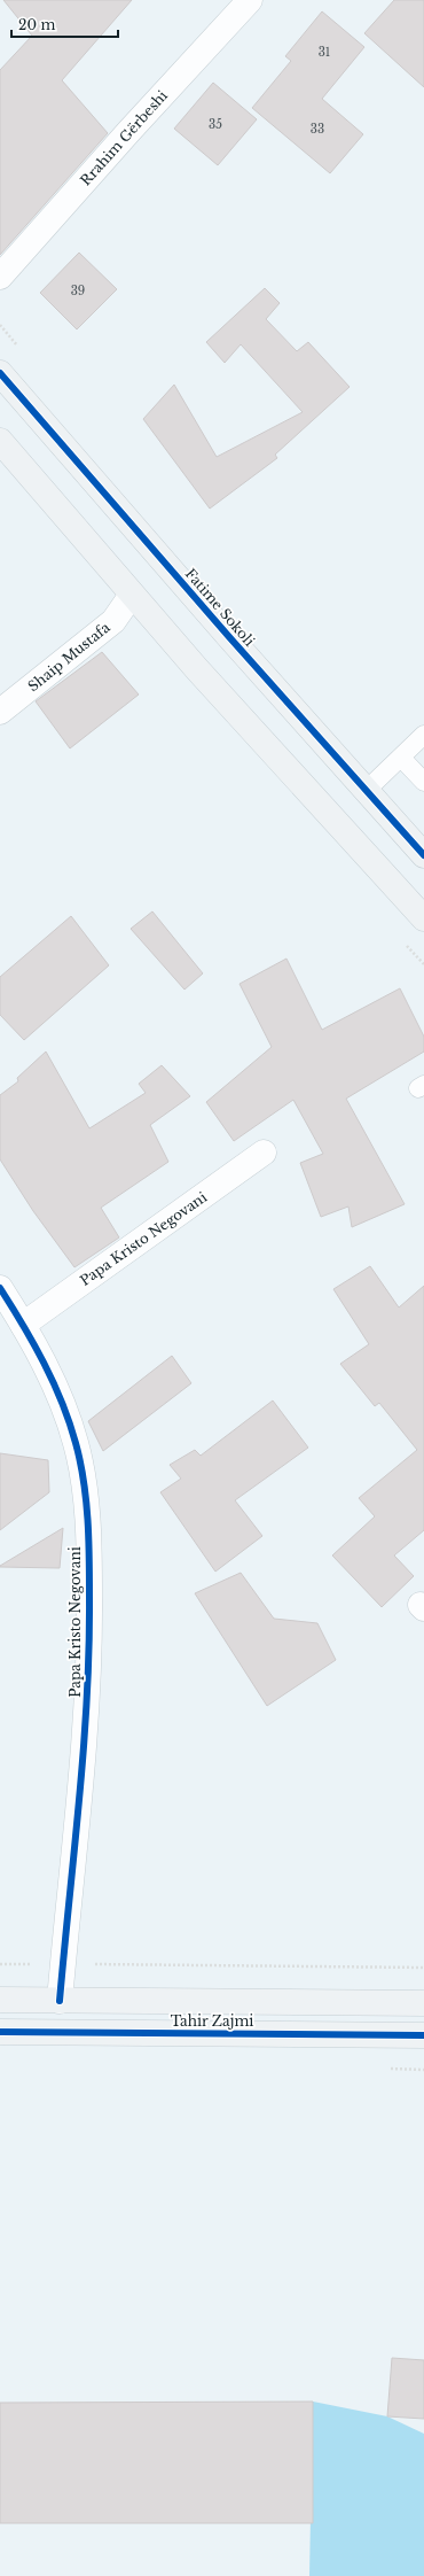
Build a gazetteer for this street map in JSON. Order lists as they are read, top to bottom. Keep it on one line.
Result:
{"streets":{"street":["Rrahim Gërbeshi","Fatime Sokoli","Shaip Mustafa","Papa Kristo Negovani","Tahir Zajmi"]},"crossings":[["Papa Kristo Negovani","Tahir Zajmi"]],"house_numbers":["31","35","33","39"],"scale_bar":"20 m"}
